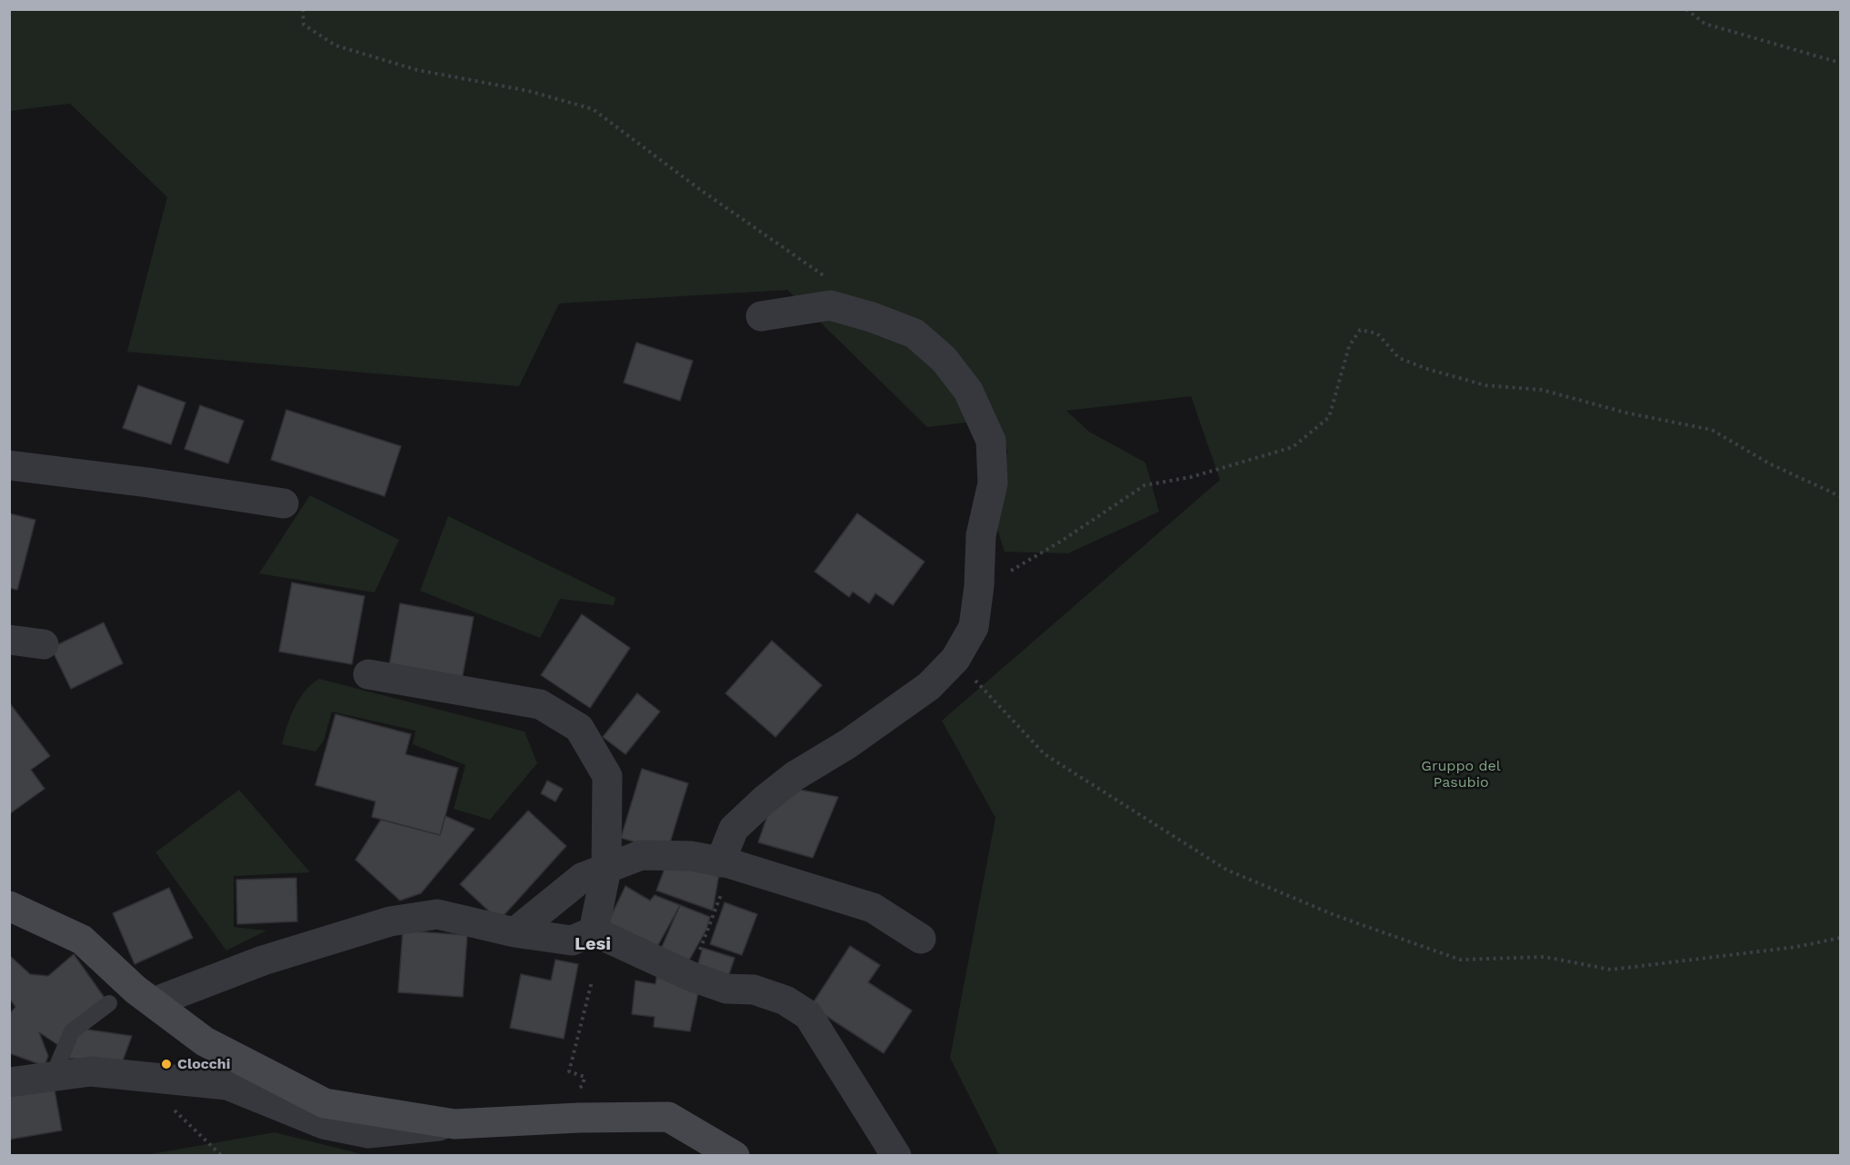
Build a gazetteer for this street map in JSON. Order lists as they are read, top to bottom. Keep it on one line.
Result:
{"districts":["Lesi"],"parks":["Gruppo del Pasubio"],"places":["Clocchi"]}
